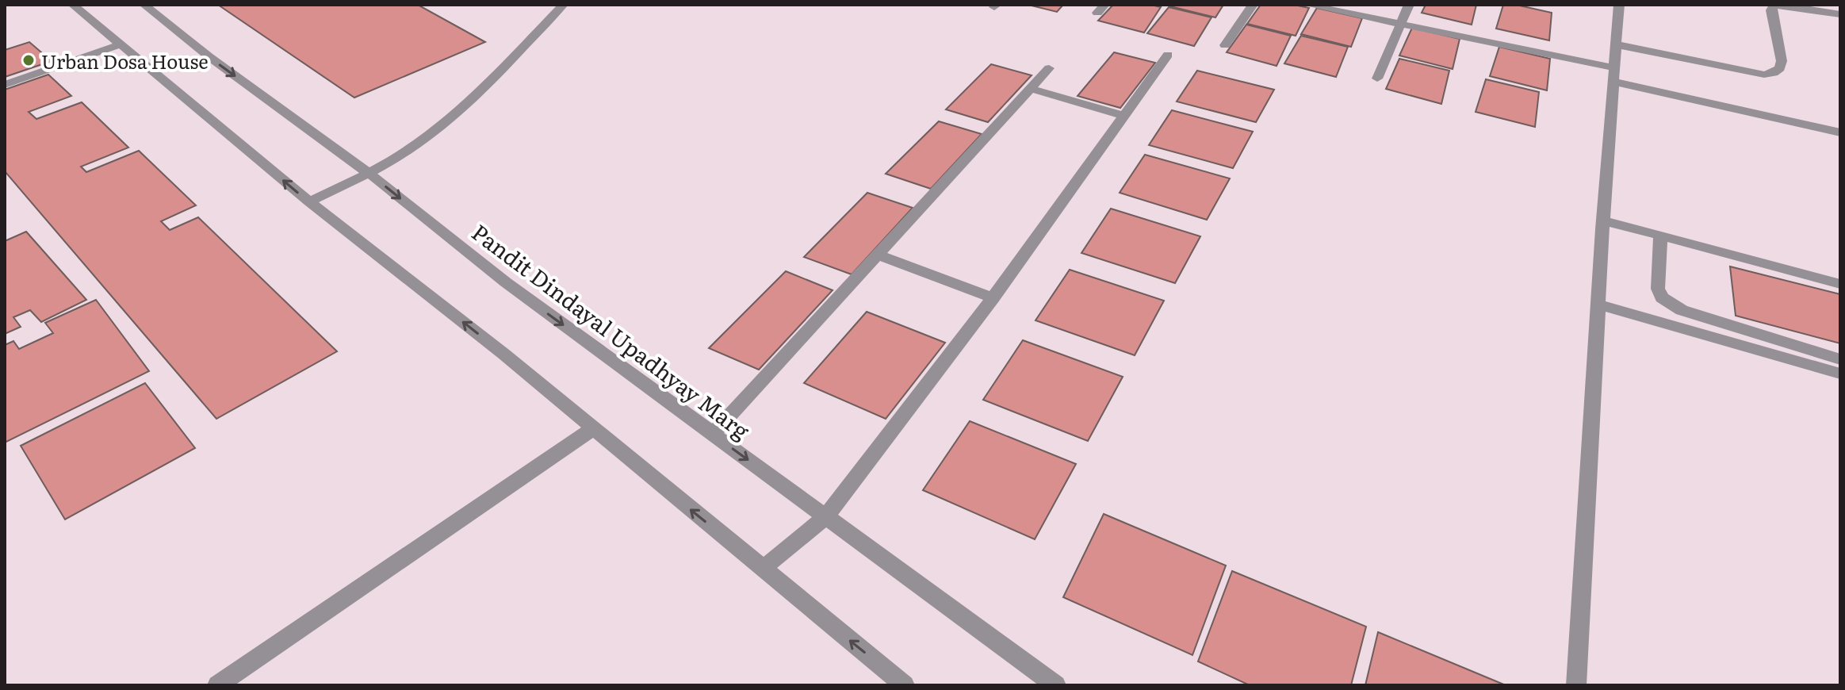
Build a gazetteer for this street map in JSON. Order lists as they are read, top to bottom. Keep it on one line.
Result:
{"streets":{"street":["Pandit Dindayal Upadhyay Marg"]},"places":["Urban Dosa House"]}
